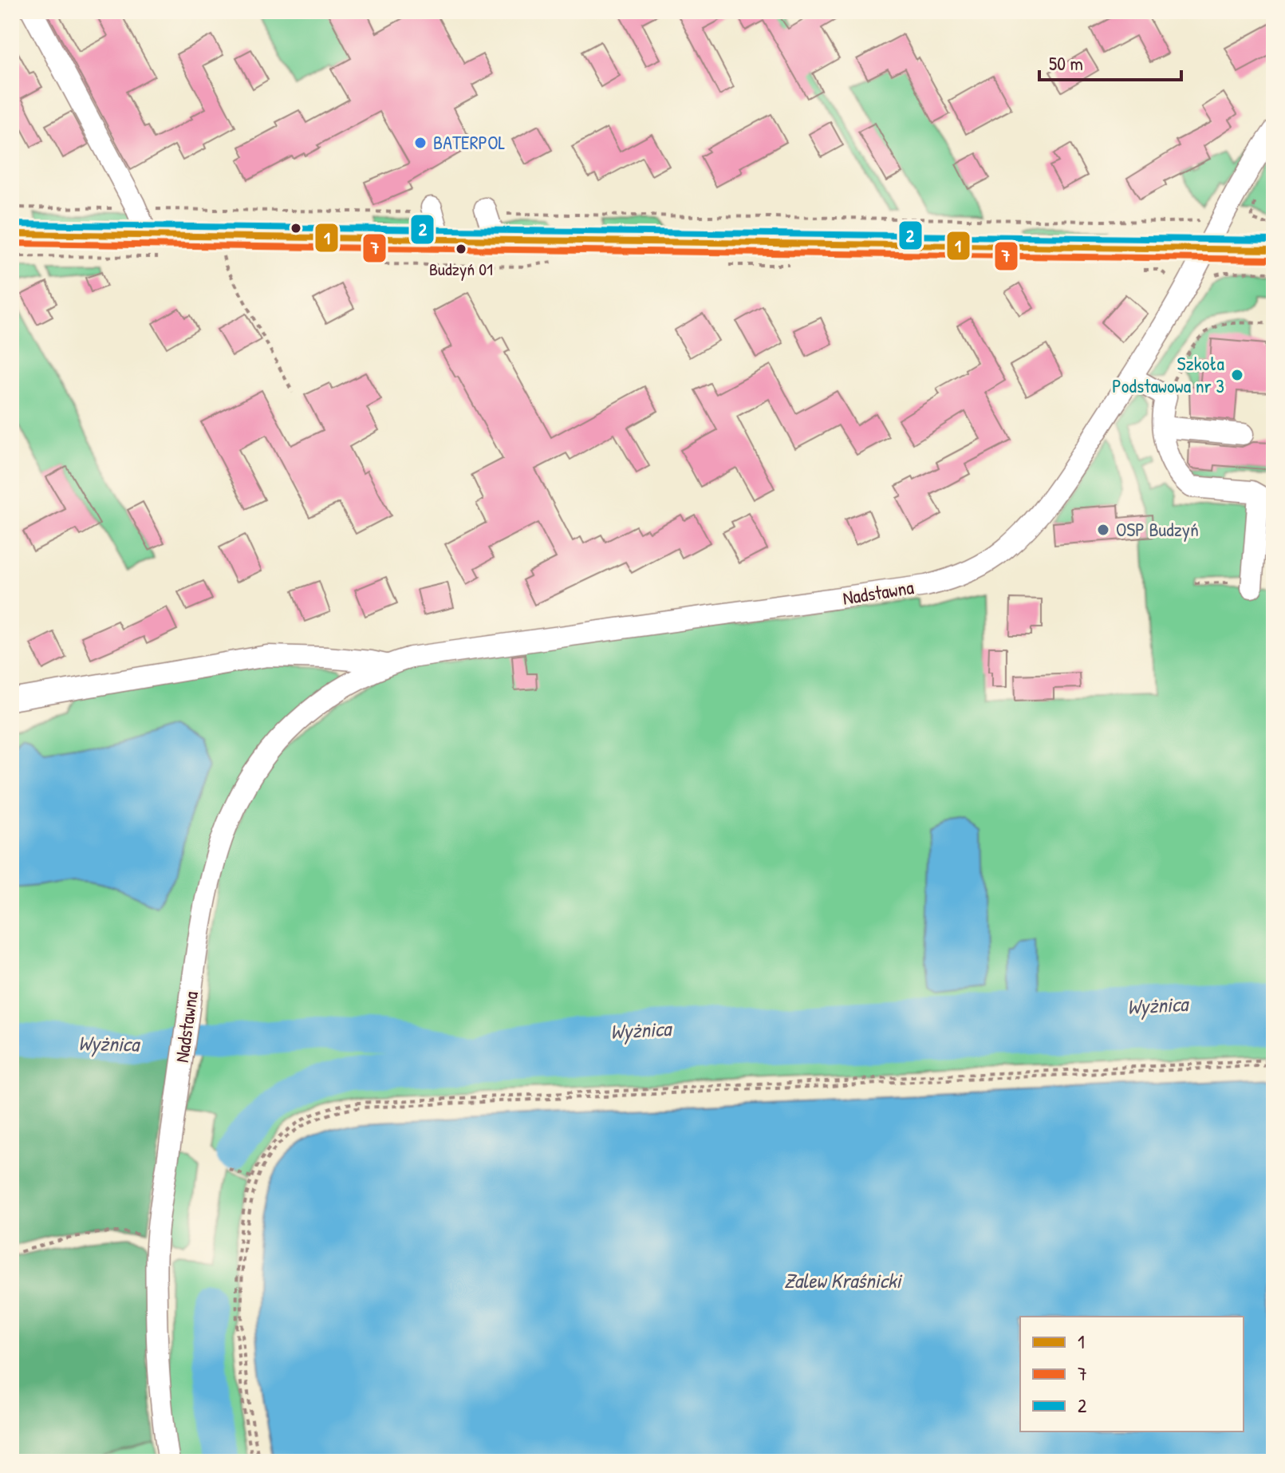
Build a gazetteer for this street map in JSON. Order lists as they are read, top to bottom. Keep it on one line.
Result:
{"streets":{"street":["Nadstawna"]},"water":["Wyżnica","Zalew Kraśnicki"],"places":["BATERPOL","Budzyń 01","Szkoła Podstawowa nr 3","OSP Budzyń"],"lines":["transit line 2","transit line 1","transit line 7"],"legend":["1","7","2"],"scale_bar":"50 m"}
